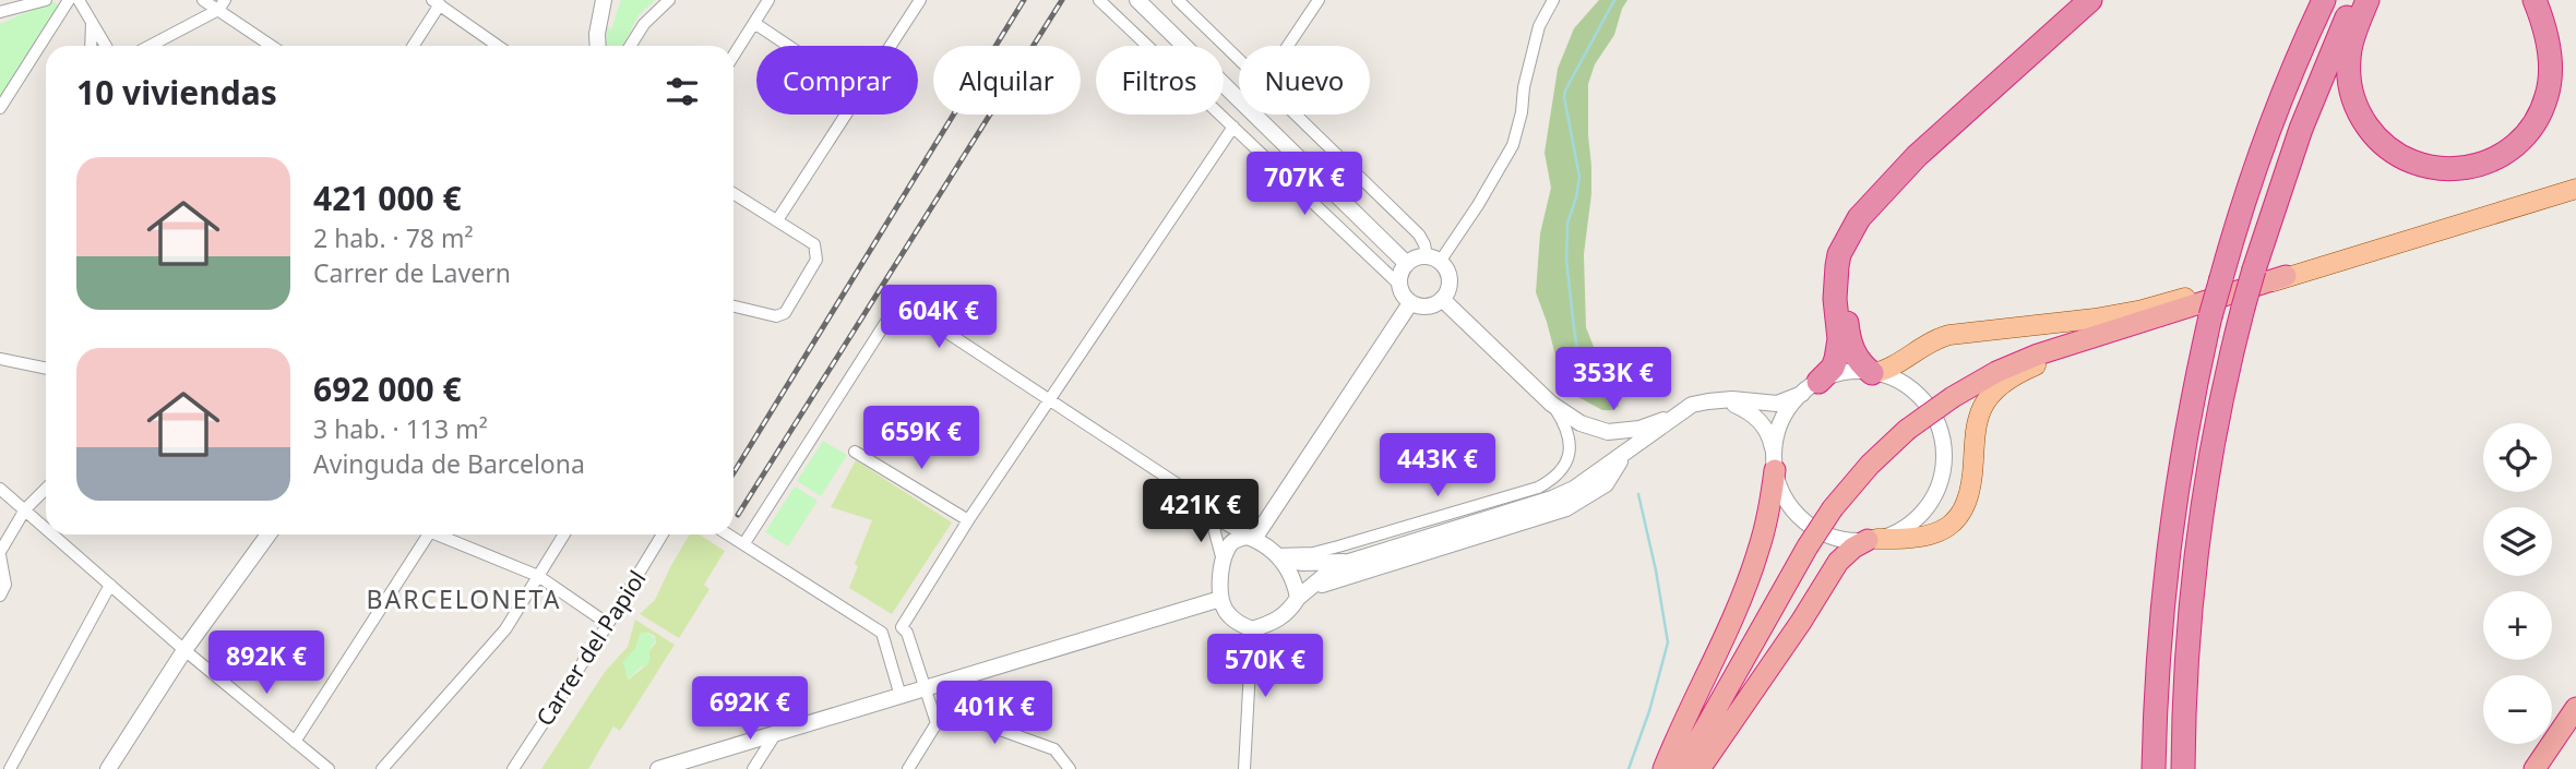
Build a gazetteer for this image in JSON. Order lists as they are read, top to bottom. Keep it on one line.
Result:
{"streets":{"street":["Carrer del Papiol"]},"districts":["BARCELONETA"],"page":{"chip":["Comprar","Alquilar","Filtros","Nuevo"],"heading":"10 viviendas","list":[{"name":"421 000 €","note":"2 hab. · 78 m² · Carrer de Lavern"},{"name":"692 000 €","note":"3 hab. · 113 m² · Avinguda de Barcelona"}],"price":["707K €","604K €","353K €","659K €","443K €","421K €","892K €","570K €","692K €","401K €"],"map_buttons":["+","−"]}}
